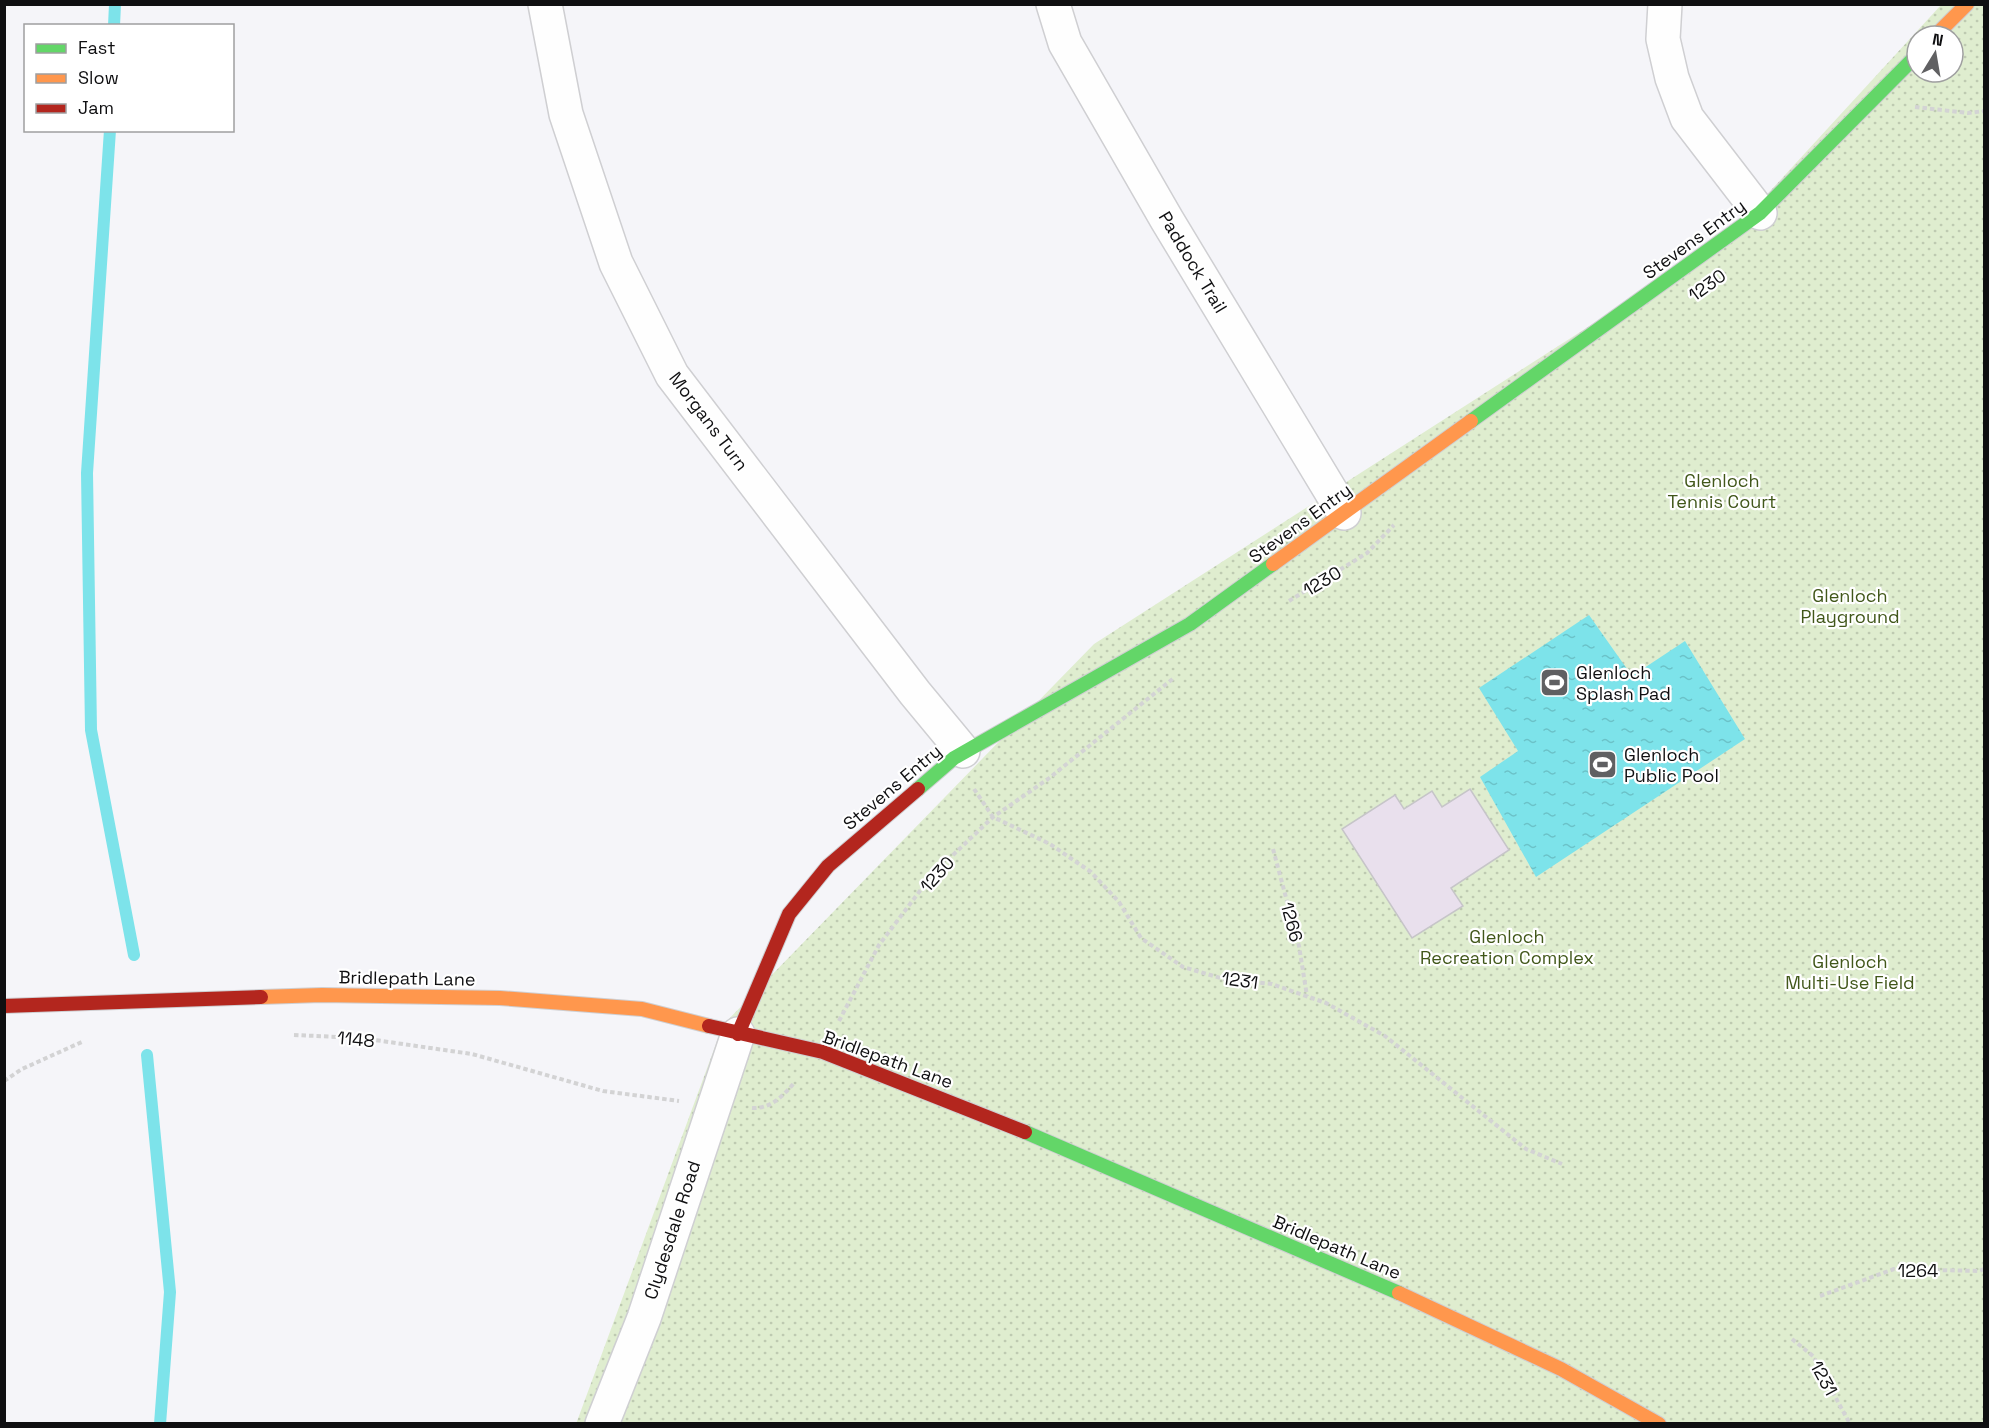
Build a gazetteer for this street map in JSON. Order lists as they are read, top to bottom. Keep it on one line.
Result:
{"streets":{"street":["Stevens Entry","Paddock Trail","Morgans Turn","Bridlepath Lane","Clydesdale Road"],"path":["1230","1266","1231","1148","1264"]},"crossings":[["Stevens Entry","Paddock Trail"],["Stevens Entry","Morgans Turn"],["Stevens Entry","Bridlepath Lane"],["Stevens Entry","Clydesdale Road"],["1230","Bridlepath Lane"],["1230","1231"],["1230","1148"],["1230","Clydesdale Road"],["1266","1231"],["Bridlepath Lane","Clydesdale Road"],["1148","Clydesdale Road"]],"parks":["Glenloch Tennis Court","Glenloch Playground","Glenloch Recreation Complex","Glenloch Multi-Use Field"],"places":{"sports":["Glenloch Splash Pad","Glenloch Public Pool"]},"legend":["Fast","Slow","Jam"],"north":"top"}
